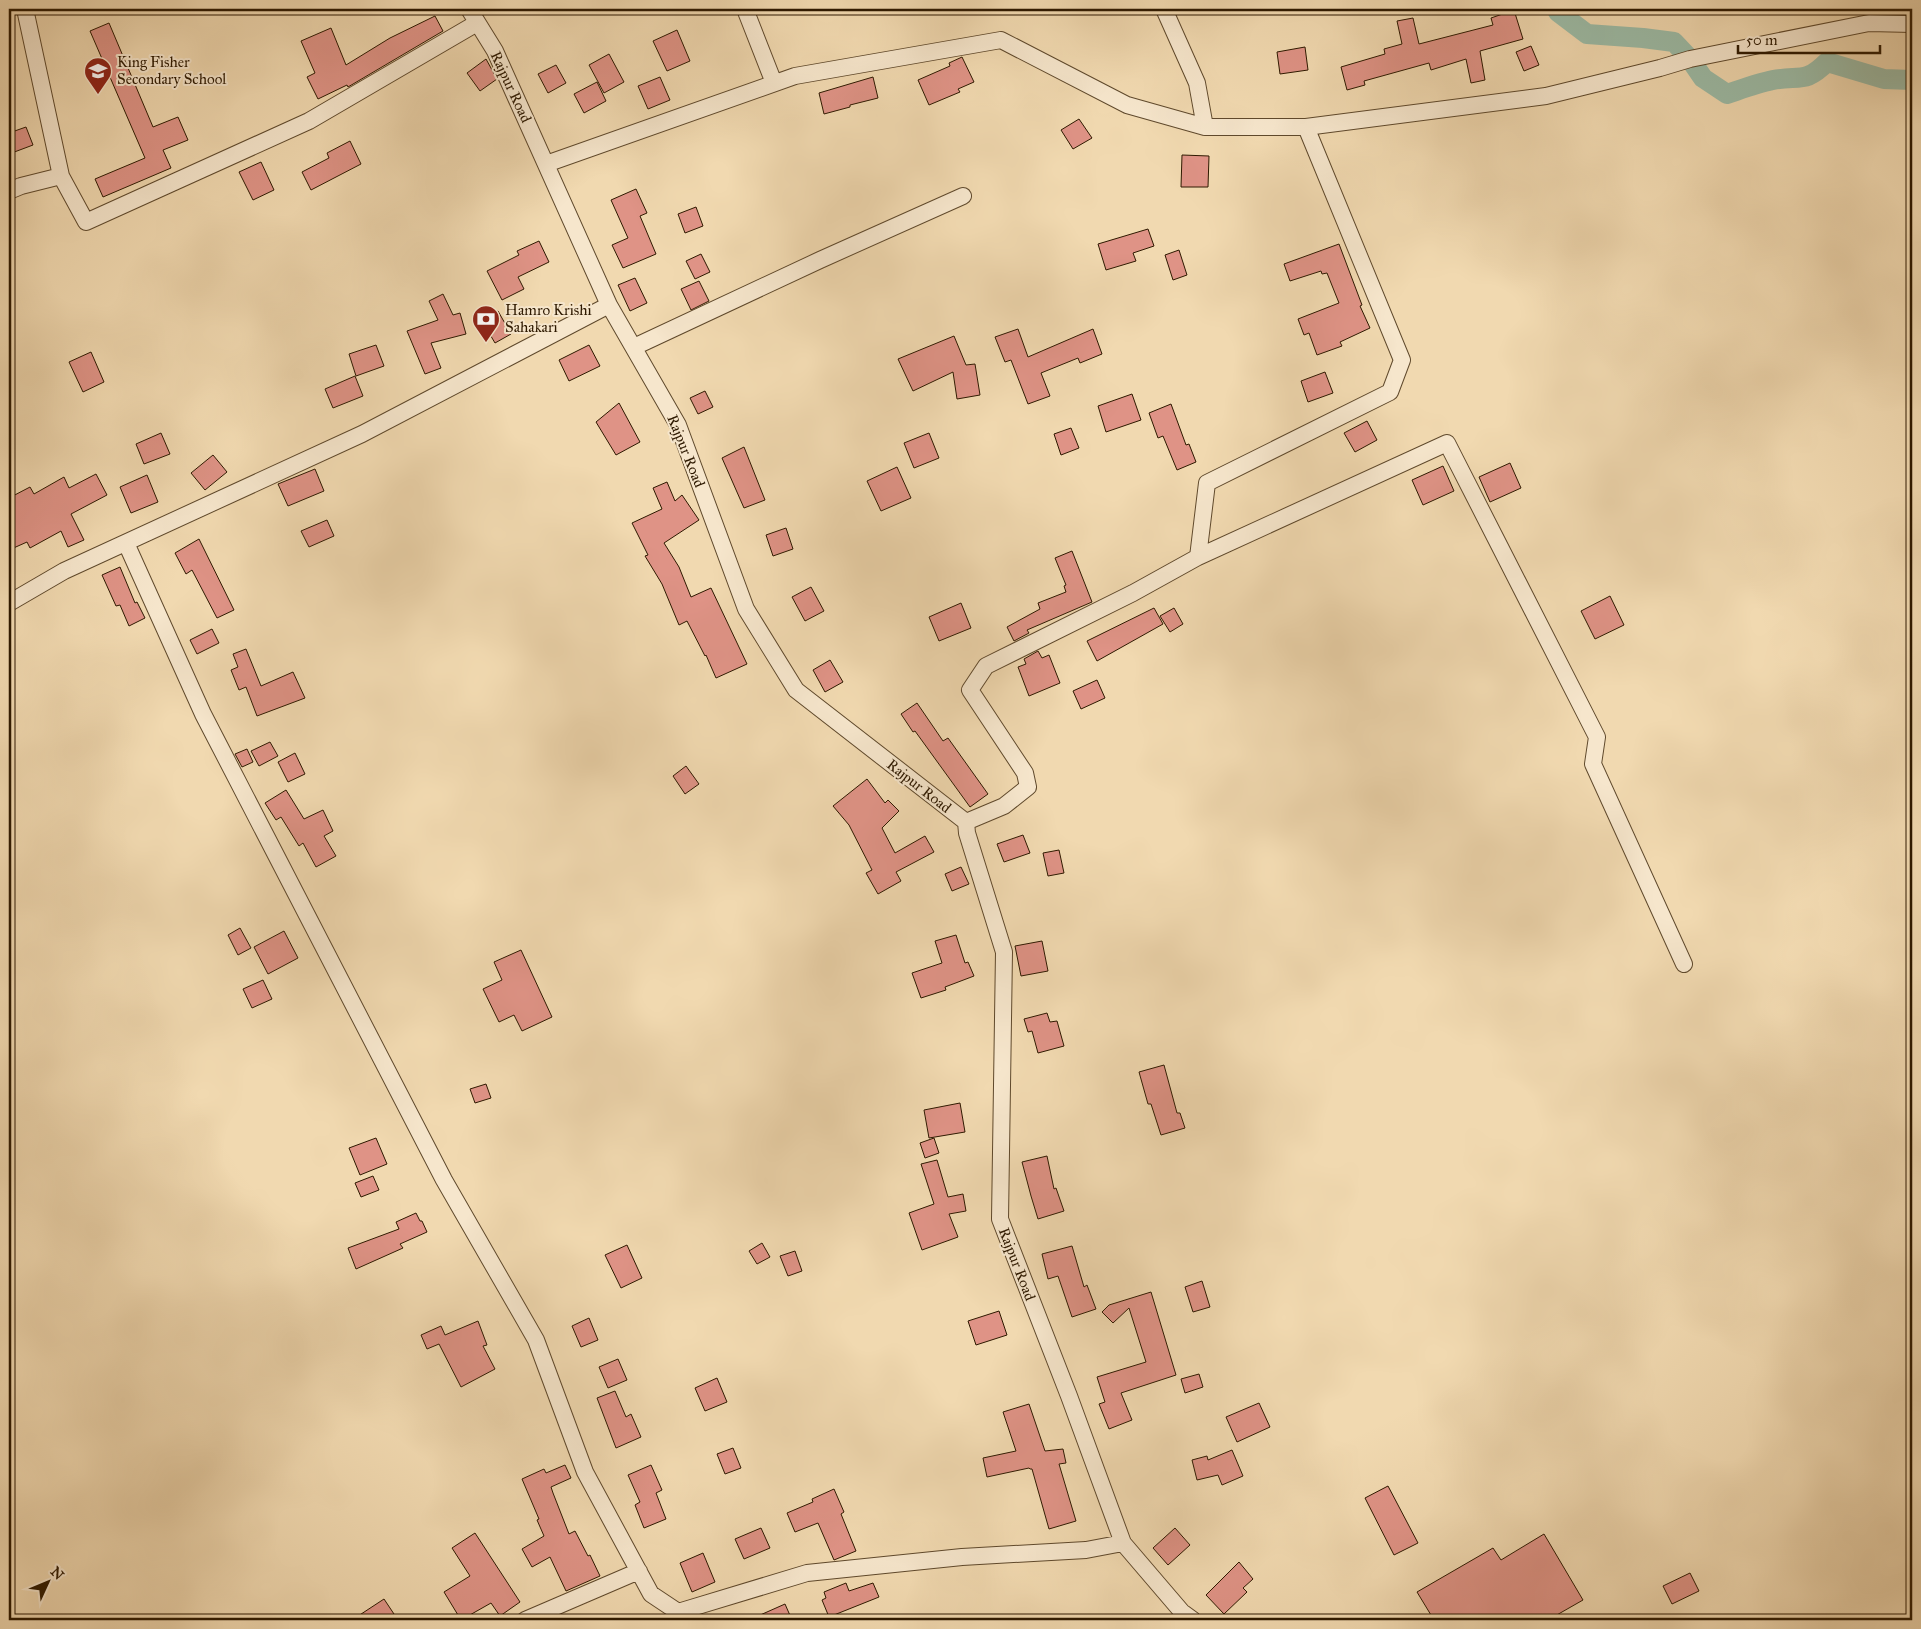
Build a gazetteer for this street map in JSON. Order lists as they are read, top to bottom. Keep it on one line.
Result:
{"streets":{"street":["Rajpur Road"]},"places":{"school or university":["King Fisher Secondary School"],"bank":["Hamro Krishi Sahakari"]},"scale_bar":"50 m","north":"top right"}
